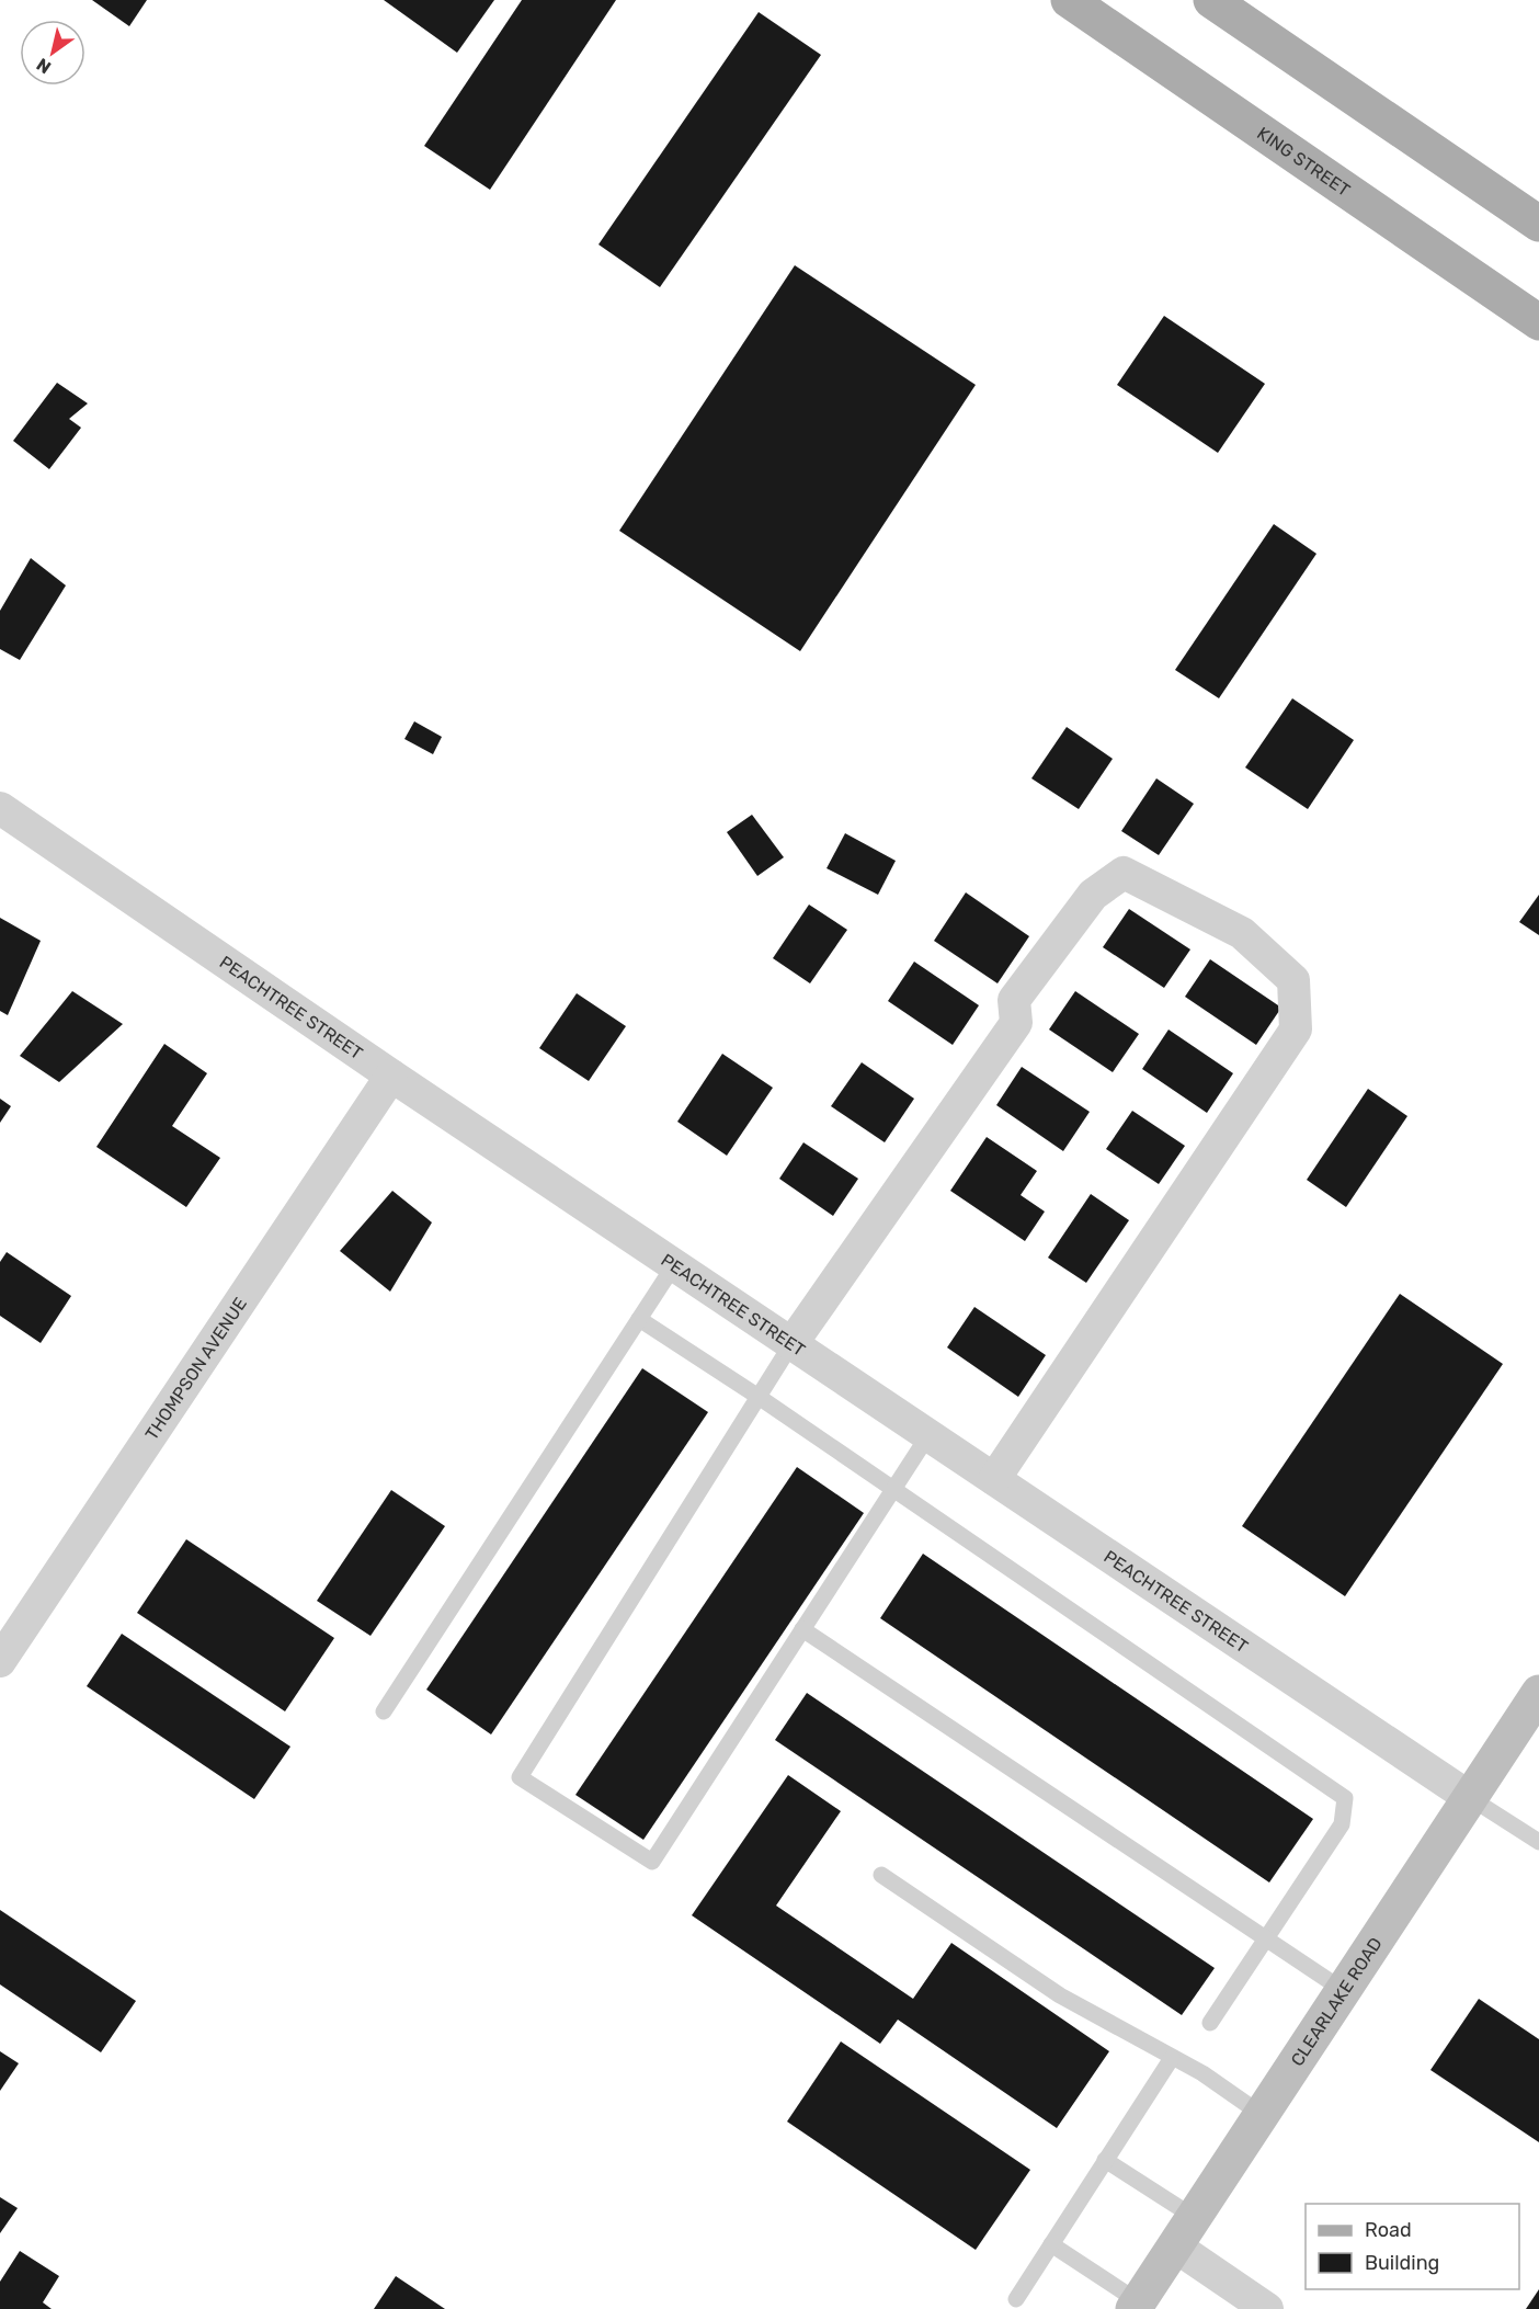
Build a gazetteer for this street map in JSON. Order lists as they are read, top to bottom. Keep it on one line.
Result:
{"streets":{"main road":["KING STREET","CLEARLAKE ROAD"],"street":["PEACHTREE STREET","THOMPSON AVENUE"]},"crossings":[["PEACHTREE STREET","THOMPSON AVENUE"],["PEACHTREE STREET","CLEARLAKE ROAD"]],"legend":["Road","Building"],"north":"bottom left"}
